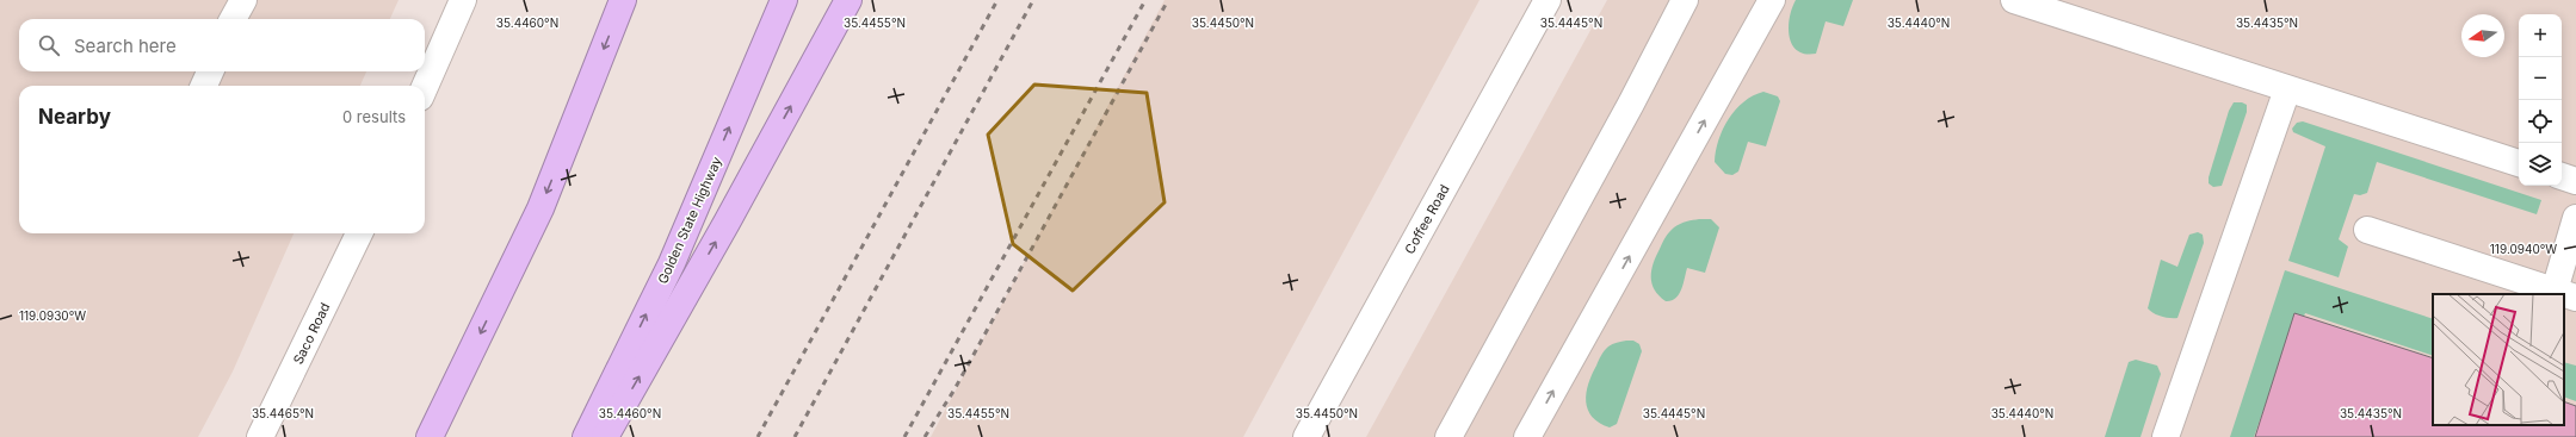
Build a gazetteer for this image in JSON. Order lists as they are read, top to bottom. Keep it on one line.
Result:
{"streets":{"highway":["Golden State Highway"],"street":["Coffee Road","Saco Road"]},"north":"left","page":{"map_buttons":["+","−"],"search":"Search here","heading":["Nearby","0 results"]},"coordinates":["35.4460°N","35.4455°N","35.4450°N","35.4445°N","35.4440°N","35.4435°N","119.0940°W","119.0930°W","35.4465°N"]}
